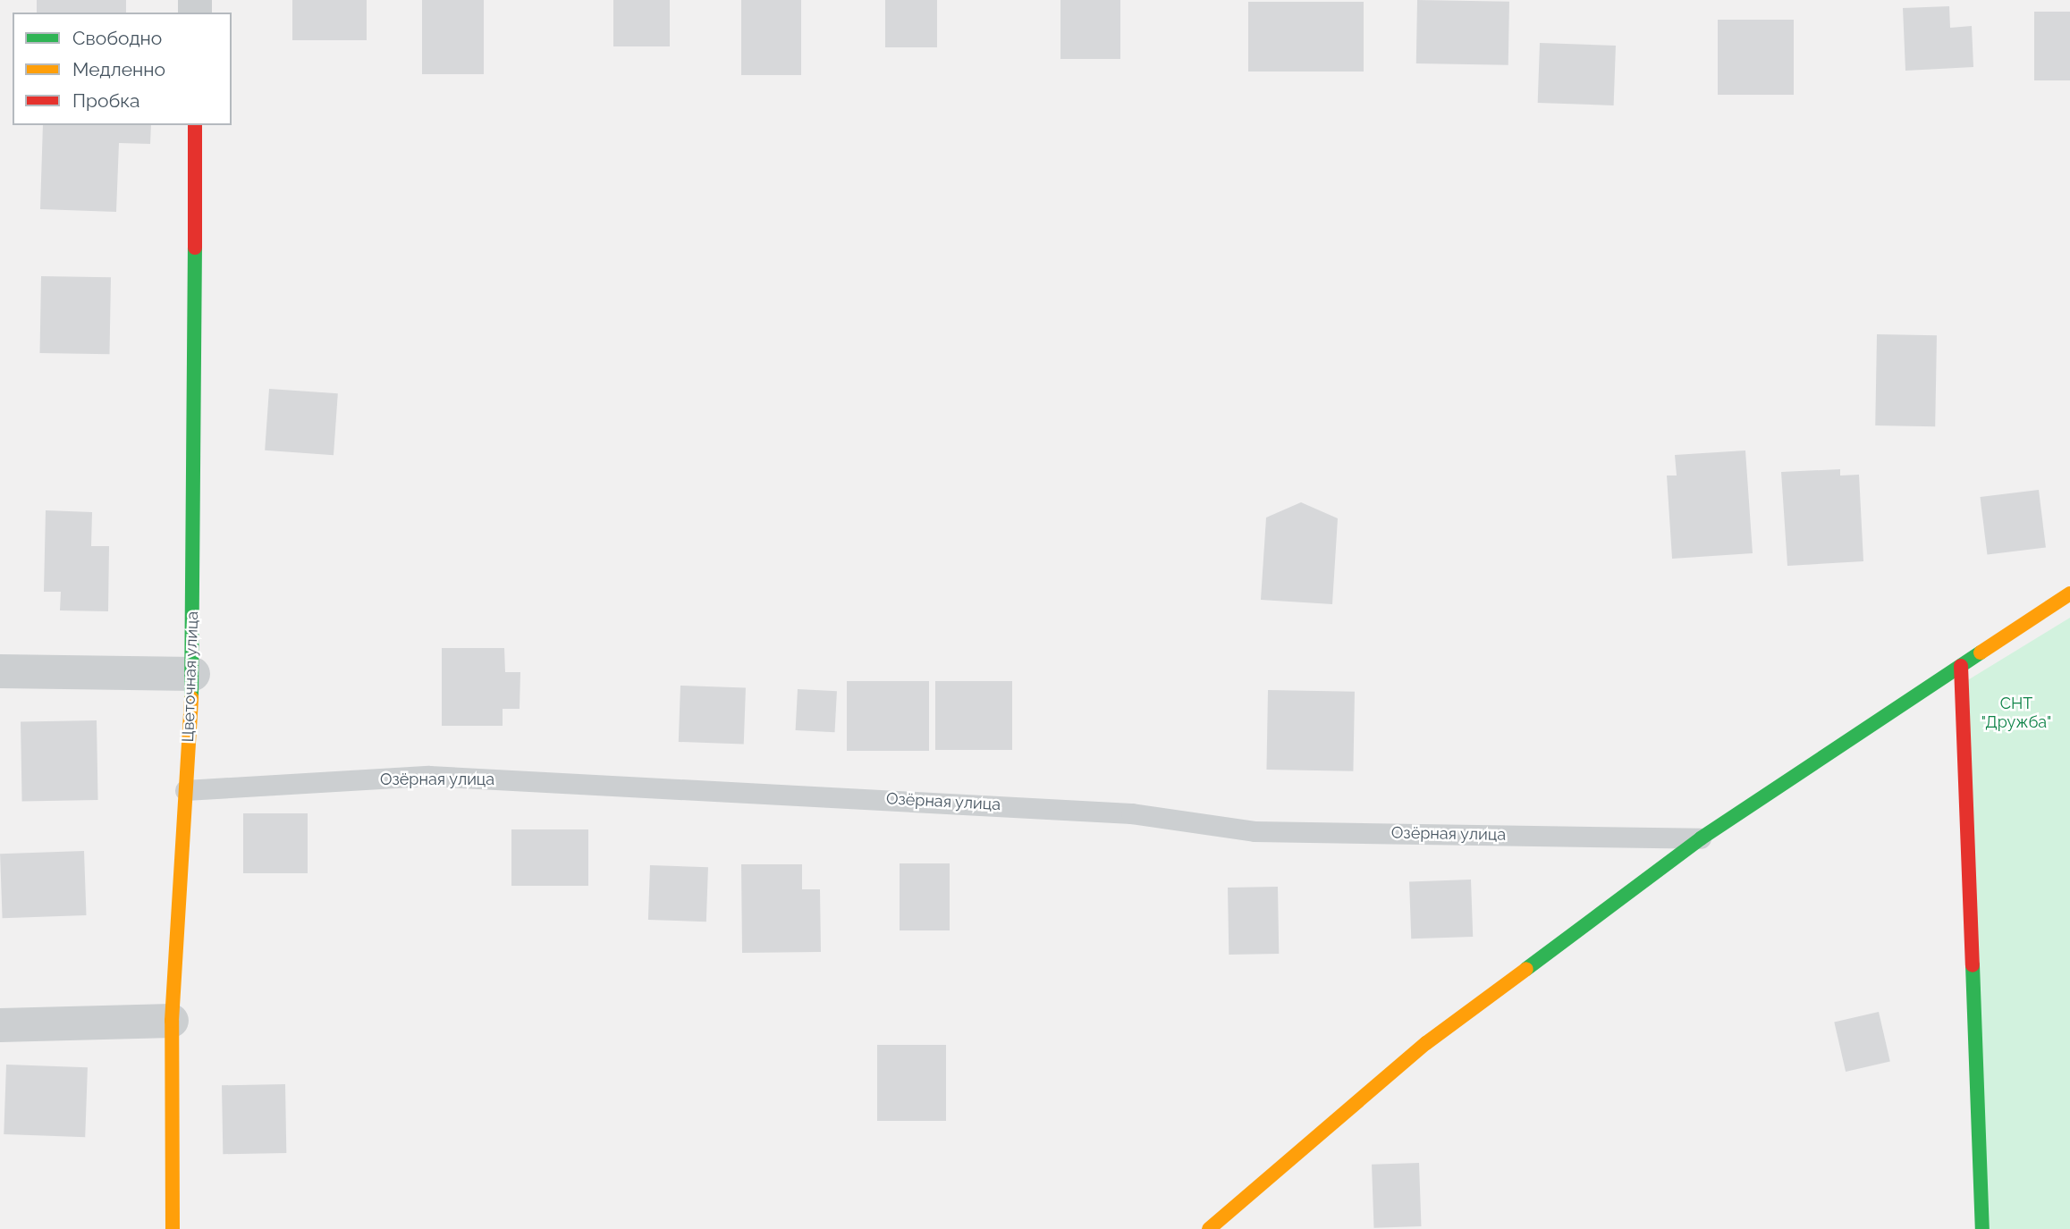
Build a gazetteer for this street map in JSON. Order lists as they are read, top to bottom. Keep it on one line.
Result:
{"streets":{"street":["Цветочная улица"],"lane":["Озёрная улица"]},"crossings":[["Цветочная улица","Озёрная улица"]],"parks":["СНТ \"Дружба\""],"legend":["Свободно","Медленно","Пробка"]}
